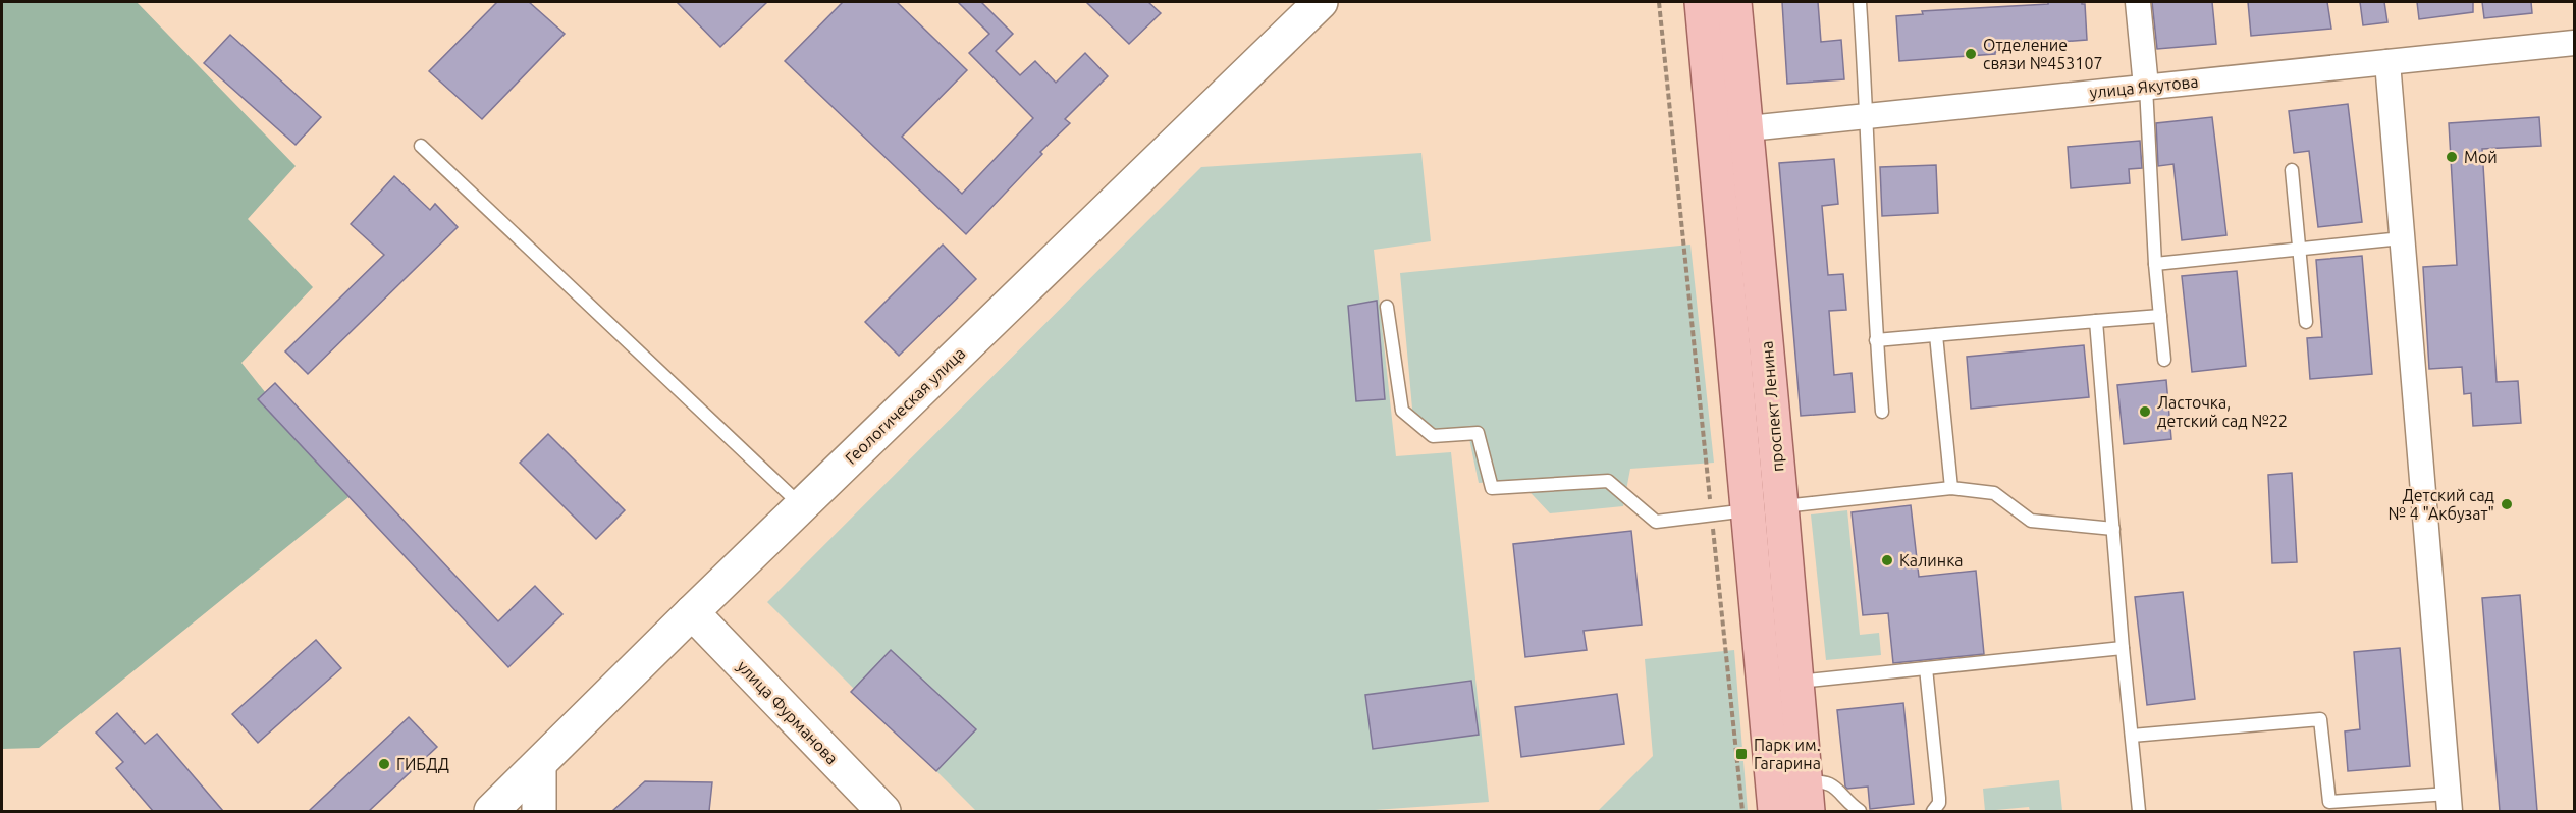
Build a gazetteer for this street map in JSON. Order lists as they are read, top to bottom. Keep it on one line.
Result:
{"streets":{"main road":["Геологическая улица","проспект Ленина","улица Фурманова"],"street":["улица Якутова"]},"crossings":[["улица Якутова","проспект Ленина"],["Геологическая улица","улица Фурманова"]],"places":{"other":["Отделение связи №453107","Мой","Ласточка, детский сад №22","Детский сад № 4 \"Акбузат\"","Калинка","ГИБДД"],"transit":["Парк им. Гагарина"]}}
